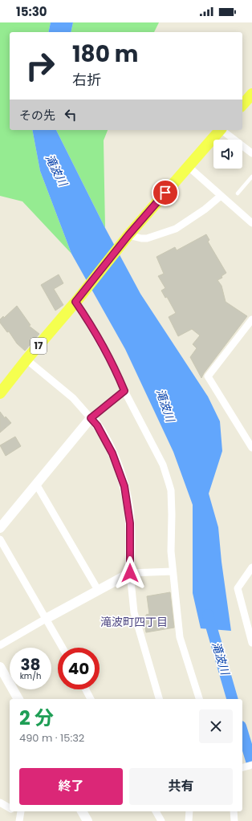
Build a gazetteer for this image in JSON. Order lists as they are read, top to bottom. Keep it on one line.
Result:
{"streets":{"main road":["17"]},"districts":["滝波町四丁目"],"water":["滝波川"],"page":{"status":"15:30","turn":["180 m","右折"],"then":"その先","speed":"38 km/h","limit":"40","heading":["2 分","490 m · 15:32"],"buttons":["終了","共有"]}}
